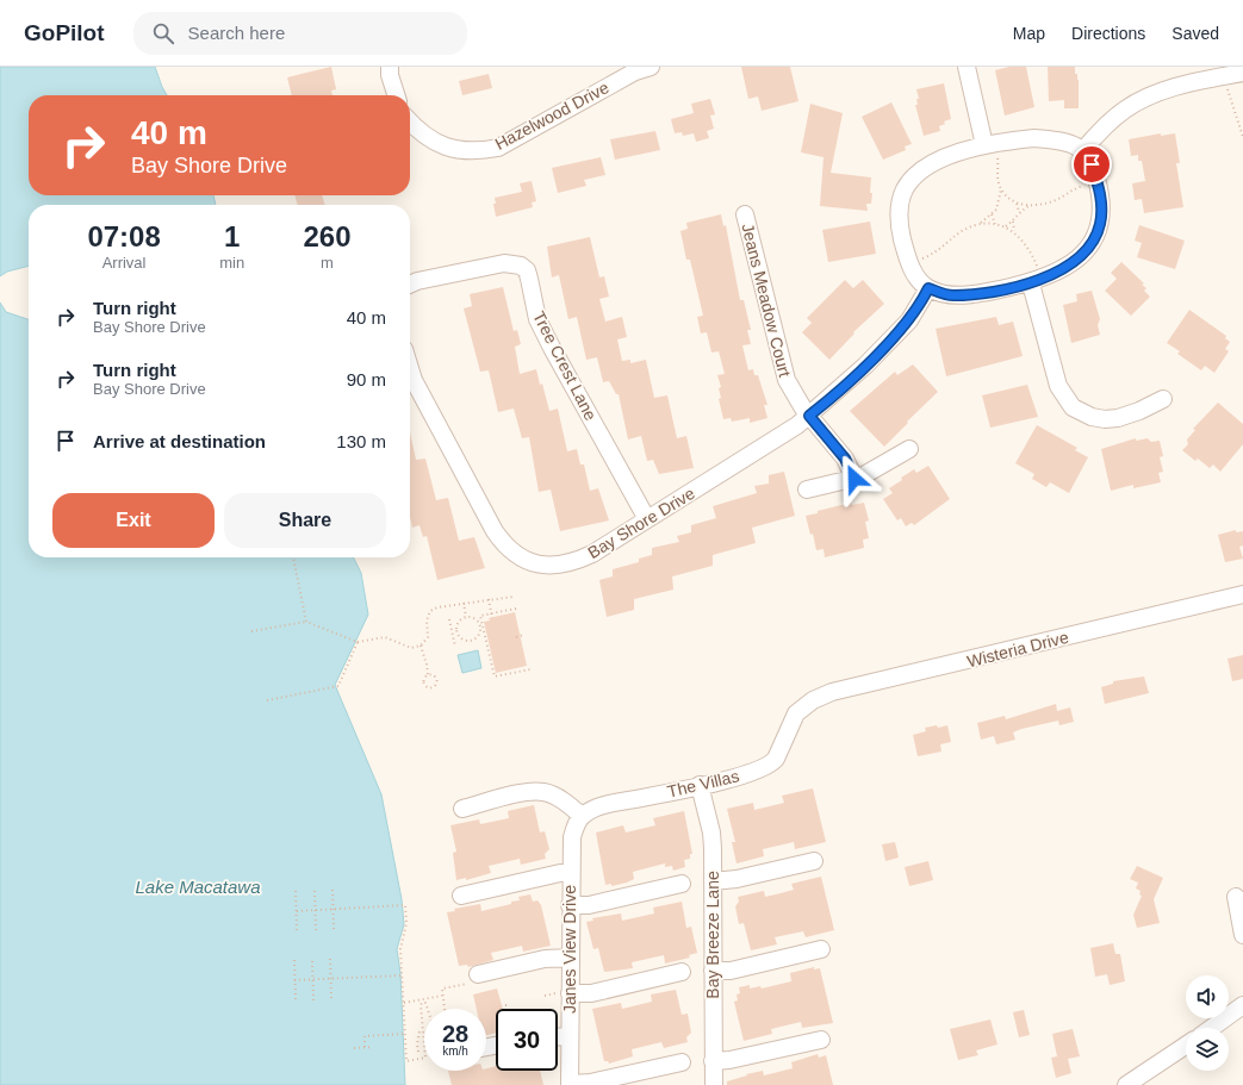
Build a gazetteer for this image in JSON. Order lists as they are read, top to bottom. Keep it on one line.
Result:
{"streets":{"street":["Hazelwood Drive","Jeans Meadow Court","Tree Crest Lane","Bay Shore Drive","Wisteria Drive","The Villas","Bay Breeze Lane","Janes View Drive"]},"crossings":[["Jeans Meadow Court","Bay Shore Drive"],["Tree Crest Lane","Bay Shore Drive"],["Wisteria Drive","The Villas"],["The Villas","Bay Breeze Lane"],["The Villas","Janes View Drive"]],"water":["Lake Macatawa"],"page":{"header":"GoPilot","search":"Search here","nav":["Map","Directions","Saved"],"turn":["40 m","Bay Shore Drive"],"eta":["07:08","Arrival","1","min","260","m"],"list":[{"name":"Turn right","note":"Bay Shore Drive","value":"40 m"},{"name":"Turn right","note":"Bay Shore Drive","value":"90 m"},{"name":"Arrive at destination","value":"130 m"}],"buttons":["Exit","Share"],"speed":"28 km/h","limit":"30"}}
